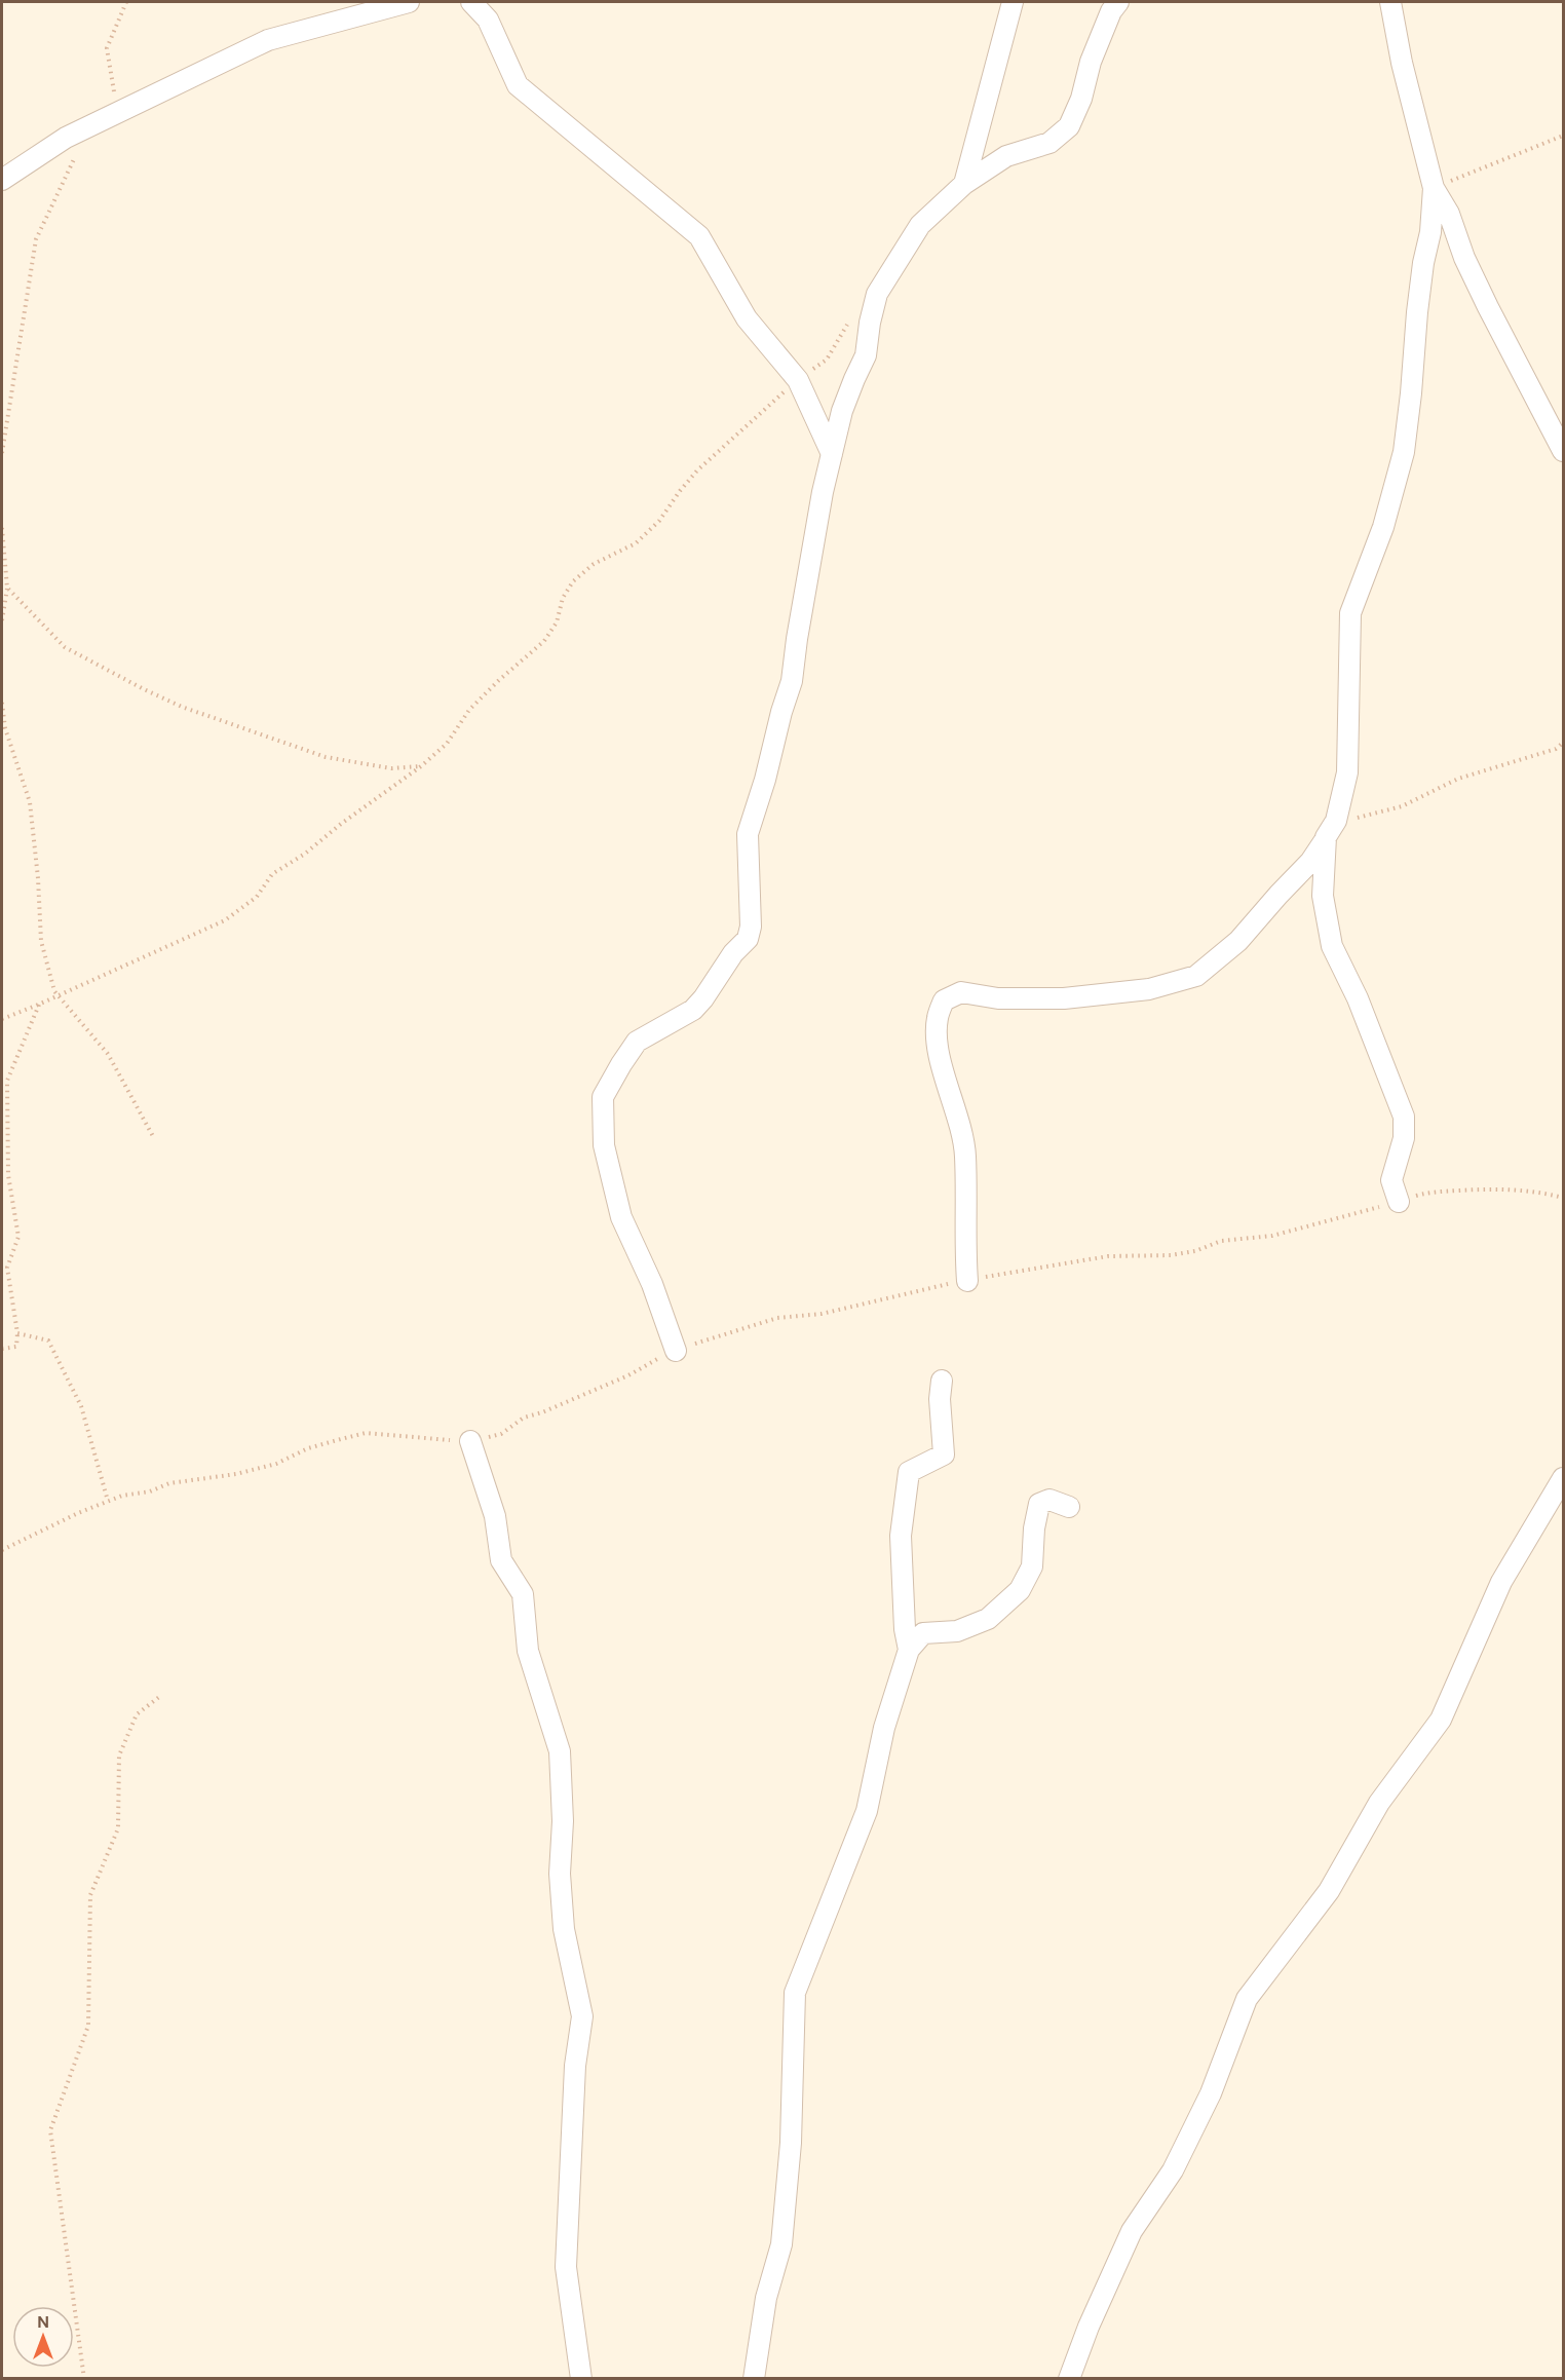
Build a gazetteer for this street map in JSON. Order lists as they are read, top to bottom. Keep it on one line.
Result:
{"north":"top"}
